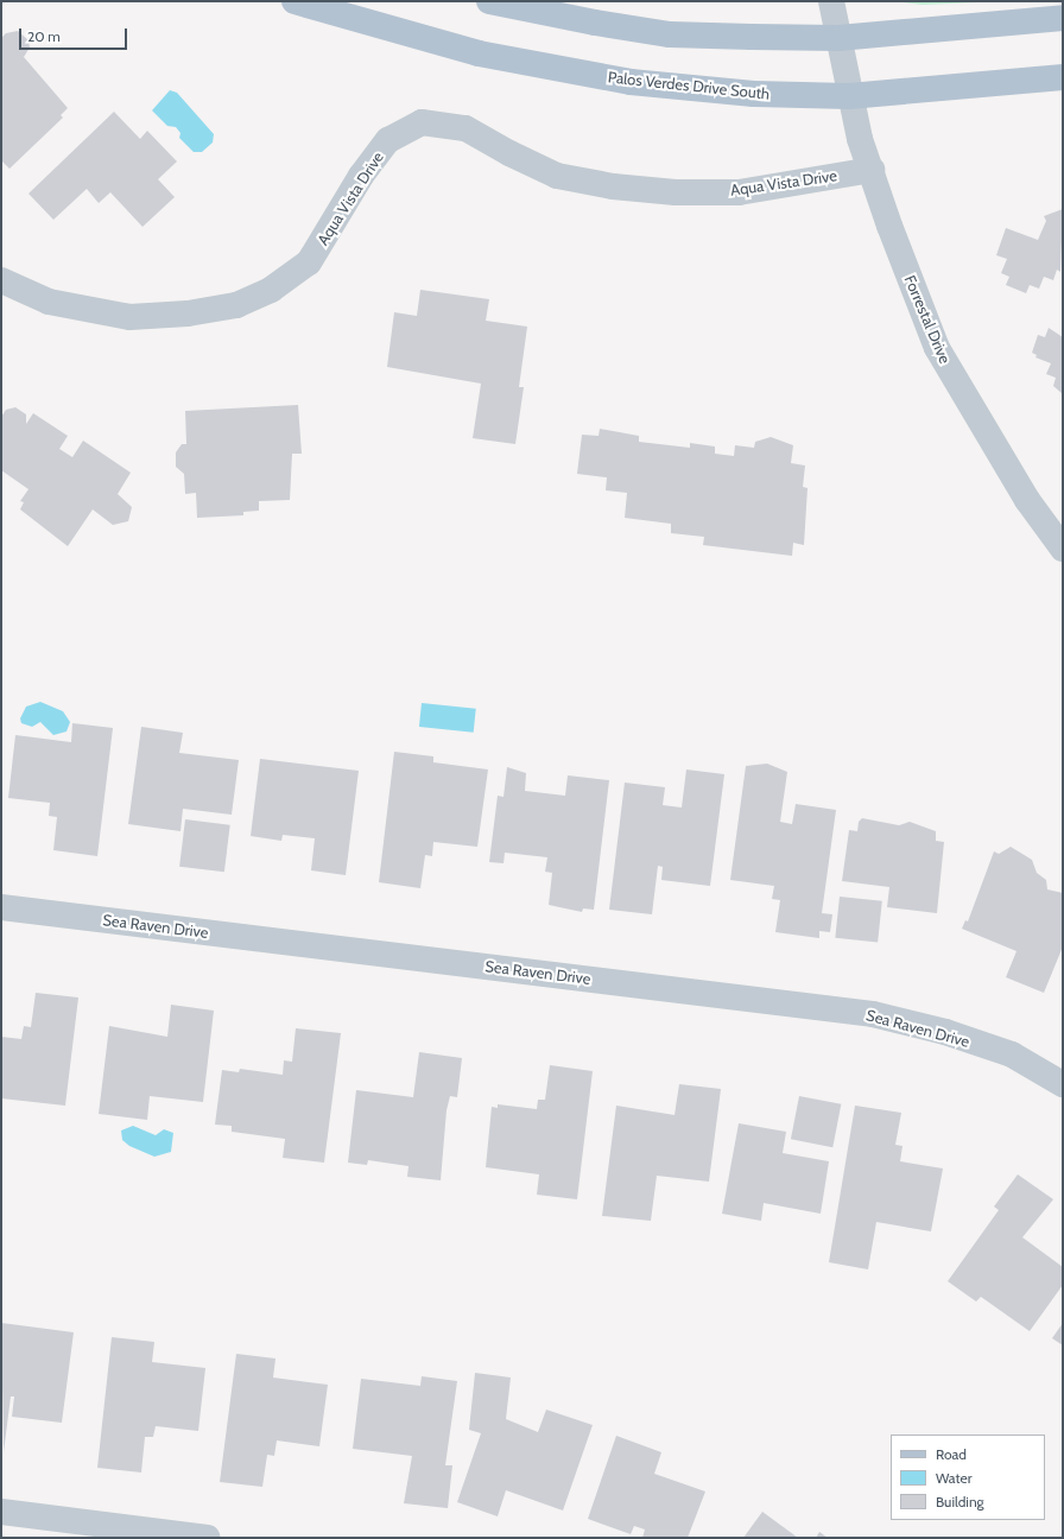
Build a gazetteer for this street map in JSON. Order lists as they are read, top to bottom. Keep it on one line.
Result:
{"streets":{"main road":["Palos Verdes Drive South"],"street":["Aqua Vista Drive","Forrestal Drive","Sea Raven Drive"]},"crossings":[["Palos Verdes Drive South","Forrestal Drive"],["Aqua Vista Drive","Forrestal Drive"]],"legend":["Road","Water","Building"],"scale_bar":"20 m"}
